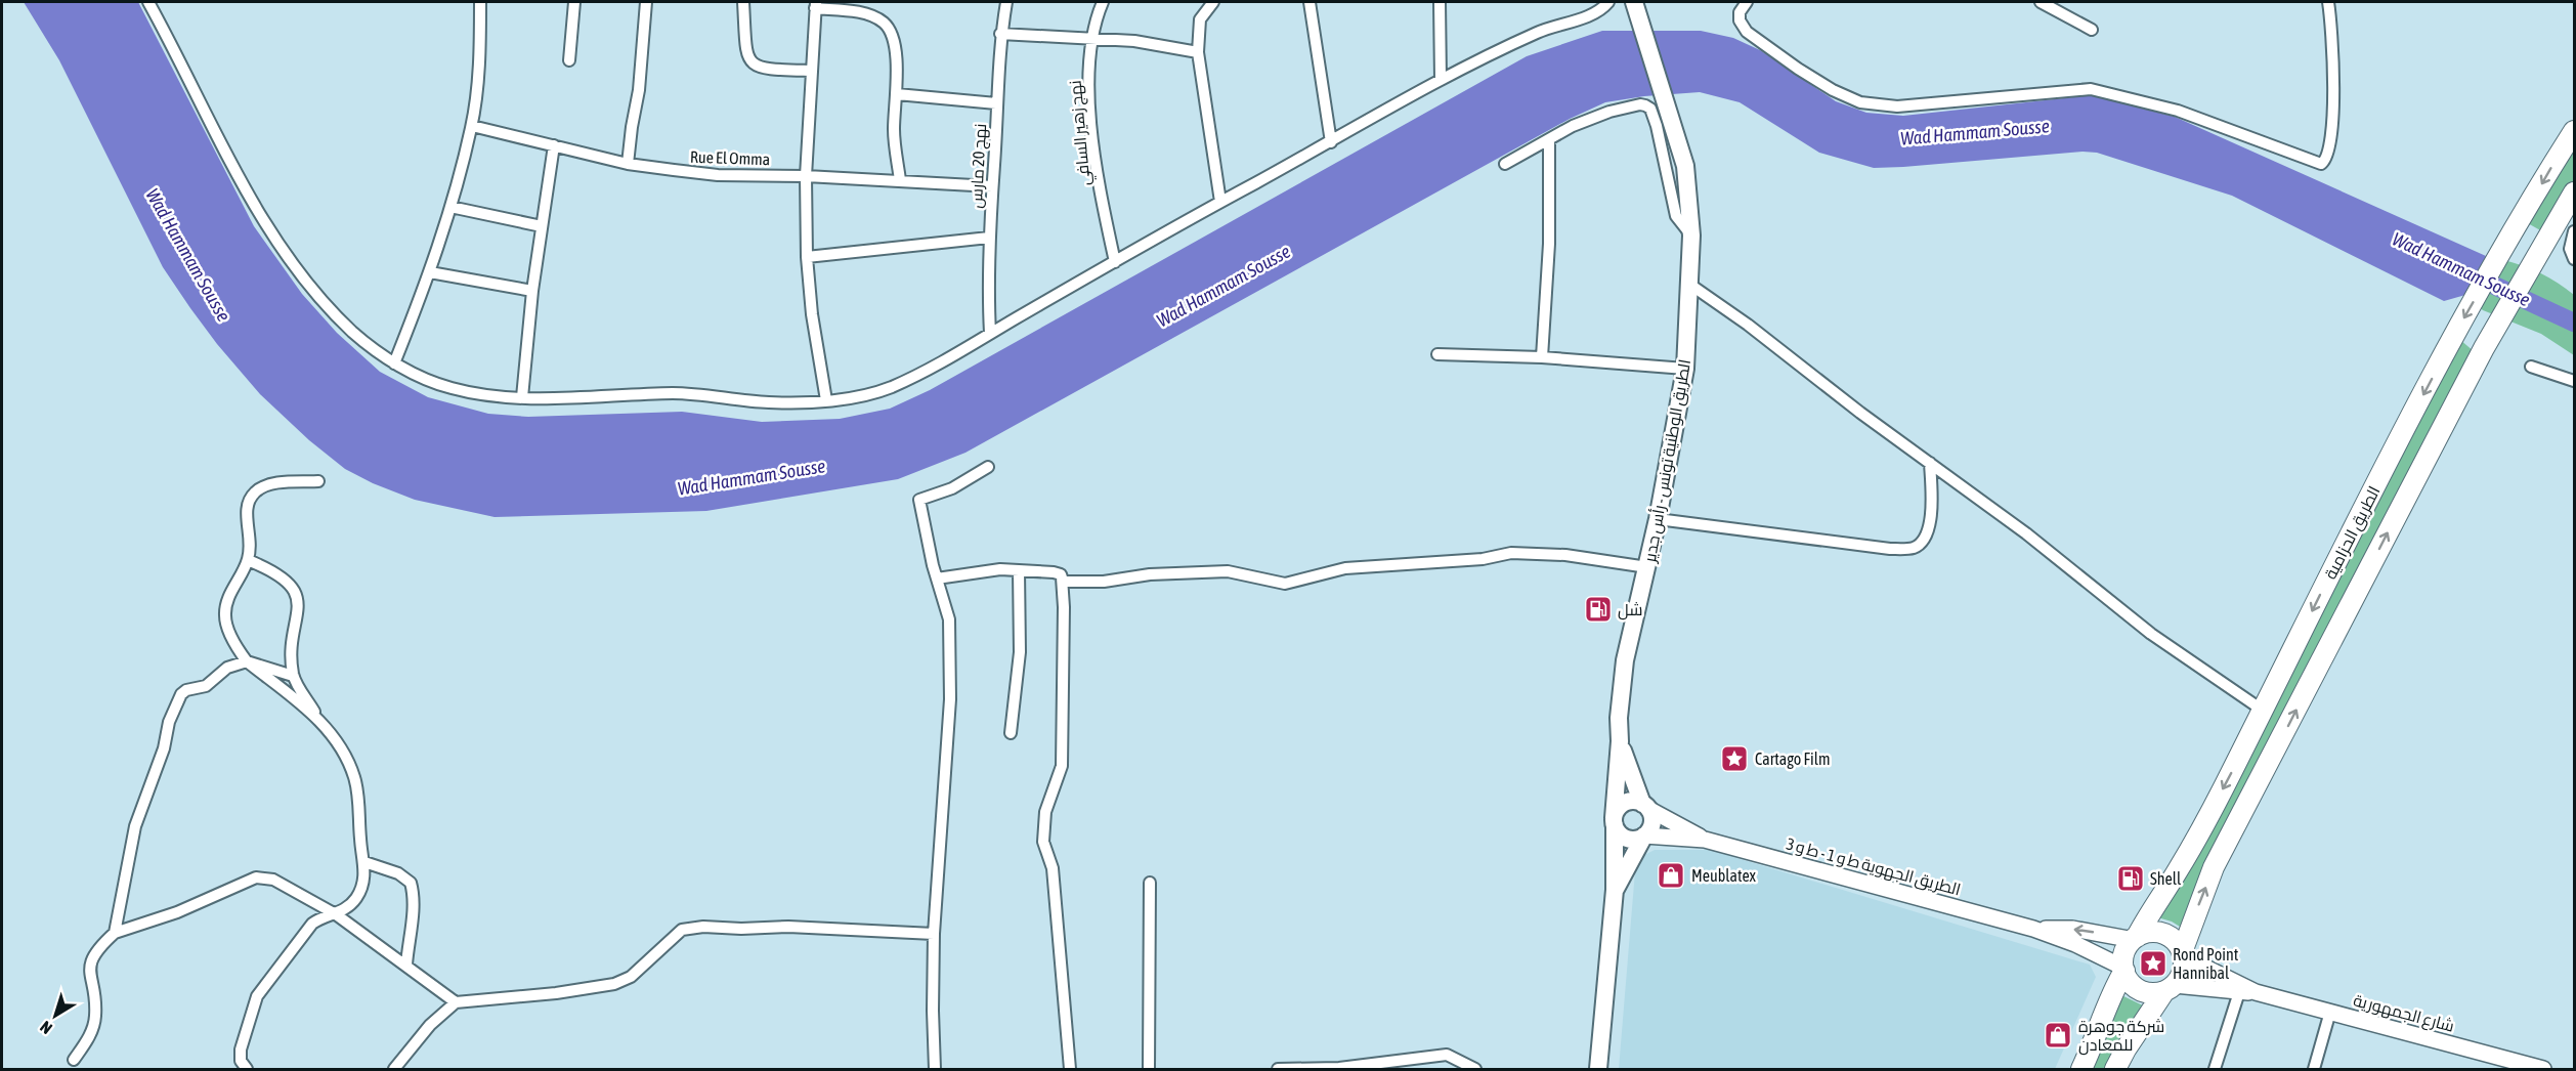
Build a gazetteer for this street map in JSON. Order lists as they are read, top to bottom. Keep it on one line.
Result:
{"streets":{"highway":["الطريق الحزامية"],"main road":["الطريق الوطنية تونس - رأس جدير","الطريق الجهوية ط و 1 - ط و 3","شارع الجمهورية"],"street":["نهج زهير السافي","Rue El Omma","نهج 20 مارس"]},"crossings":[["Rue El Omma","نهج 20 مارس"],["الطريق الوطنية تونس - رأس جدير","الطريق الجهوية ط و 1 - ط و 3"],["الطريق الحزامية","الطريق الجهوية ط و 1 - ط و 3"],["الطريق الحزامية","شارع الجمهورية"],["الطريق الجهوية ط و 1 - ط و 3","شارع الجمهورية"]],"water":["Wad Hammam Sousse"],"places":{"fuel station":["شل","Shell"],"place":["Cartago Film","Rond Point Hannibal"],"shop":["Meublatex","شركة جوهرة للمعادن"]},"north":"bottom left"}
